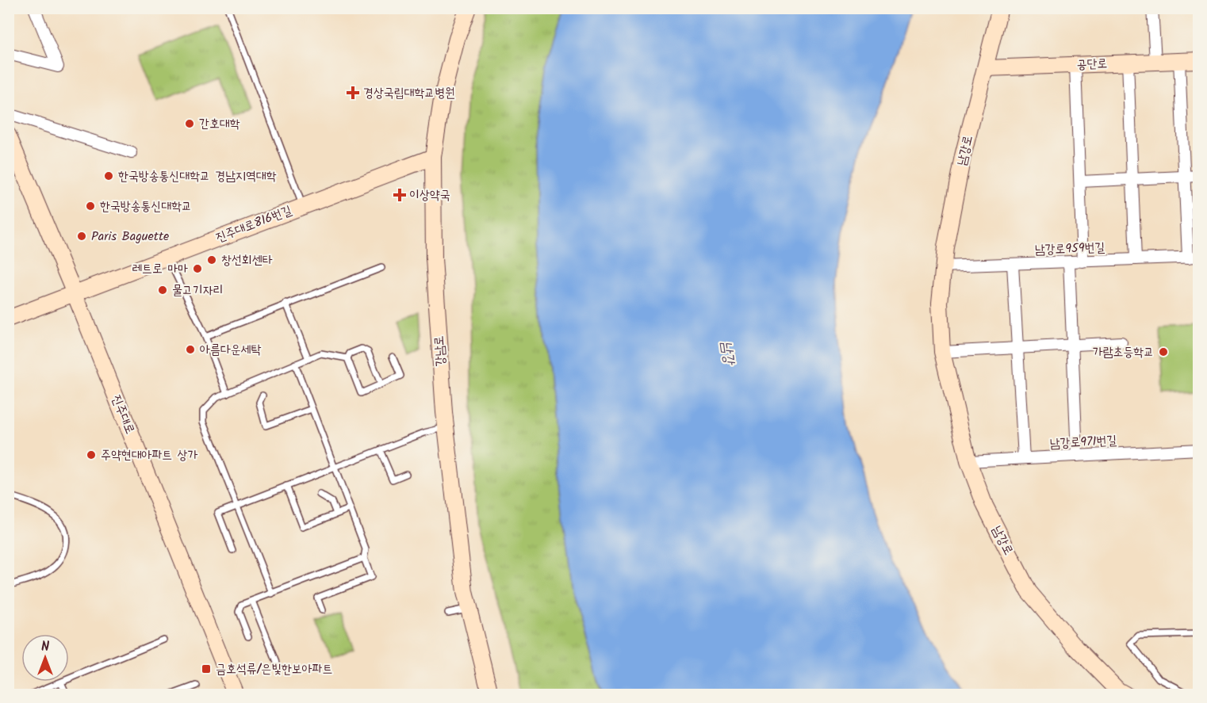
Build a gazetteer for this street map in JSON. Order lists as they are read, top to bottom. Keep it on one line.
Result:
{"streets":{"street":["공단로","남강로","진주대로816번길","남강로959번길","강남로","진주대로","남강로971번길"]},"crossings":[["공단로","남강로"],["남강로","남강로959번길"],["남강로","남강로971번길"],["진주대로816번길","강남로"],["진주대로816번길","진주대로"]],"water":["남강"],"places":{"health":["경상국립대학교병원","이상약국"],"other":["간호대학","한국방송통신대학교 경남지역대학","한국방송통신대학교","Paris Baguette","창선회센타","레트로 마마","물고기자리","아름다운세탁","가람초등학교","주약현대아파트 상가"],"transit":["금호석류/은빛한보아파트"]},"north":"top"}
